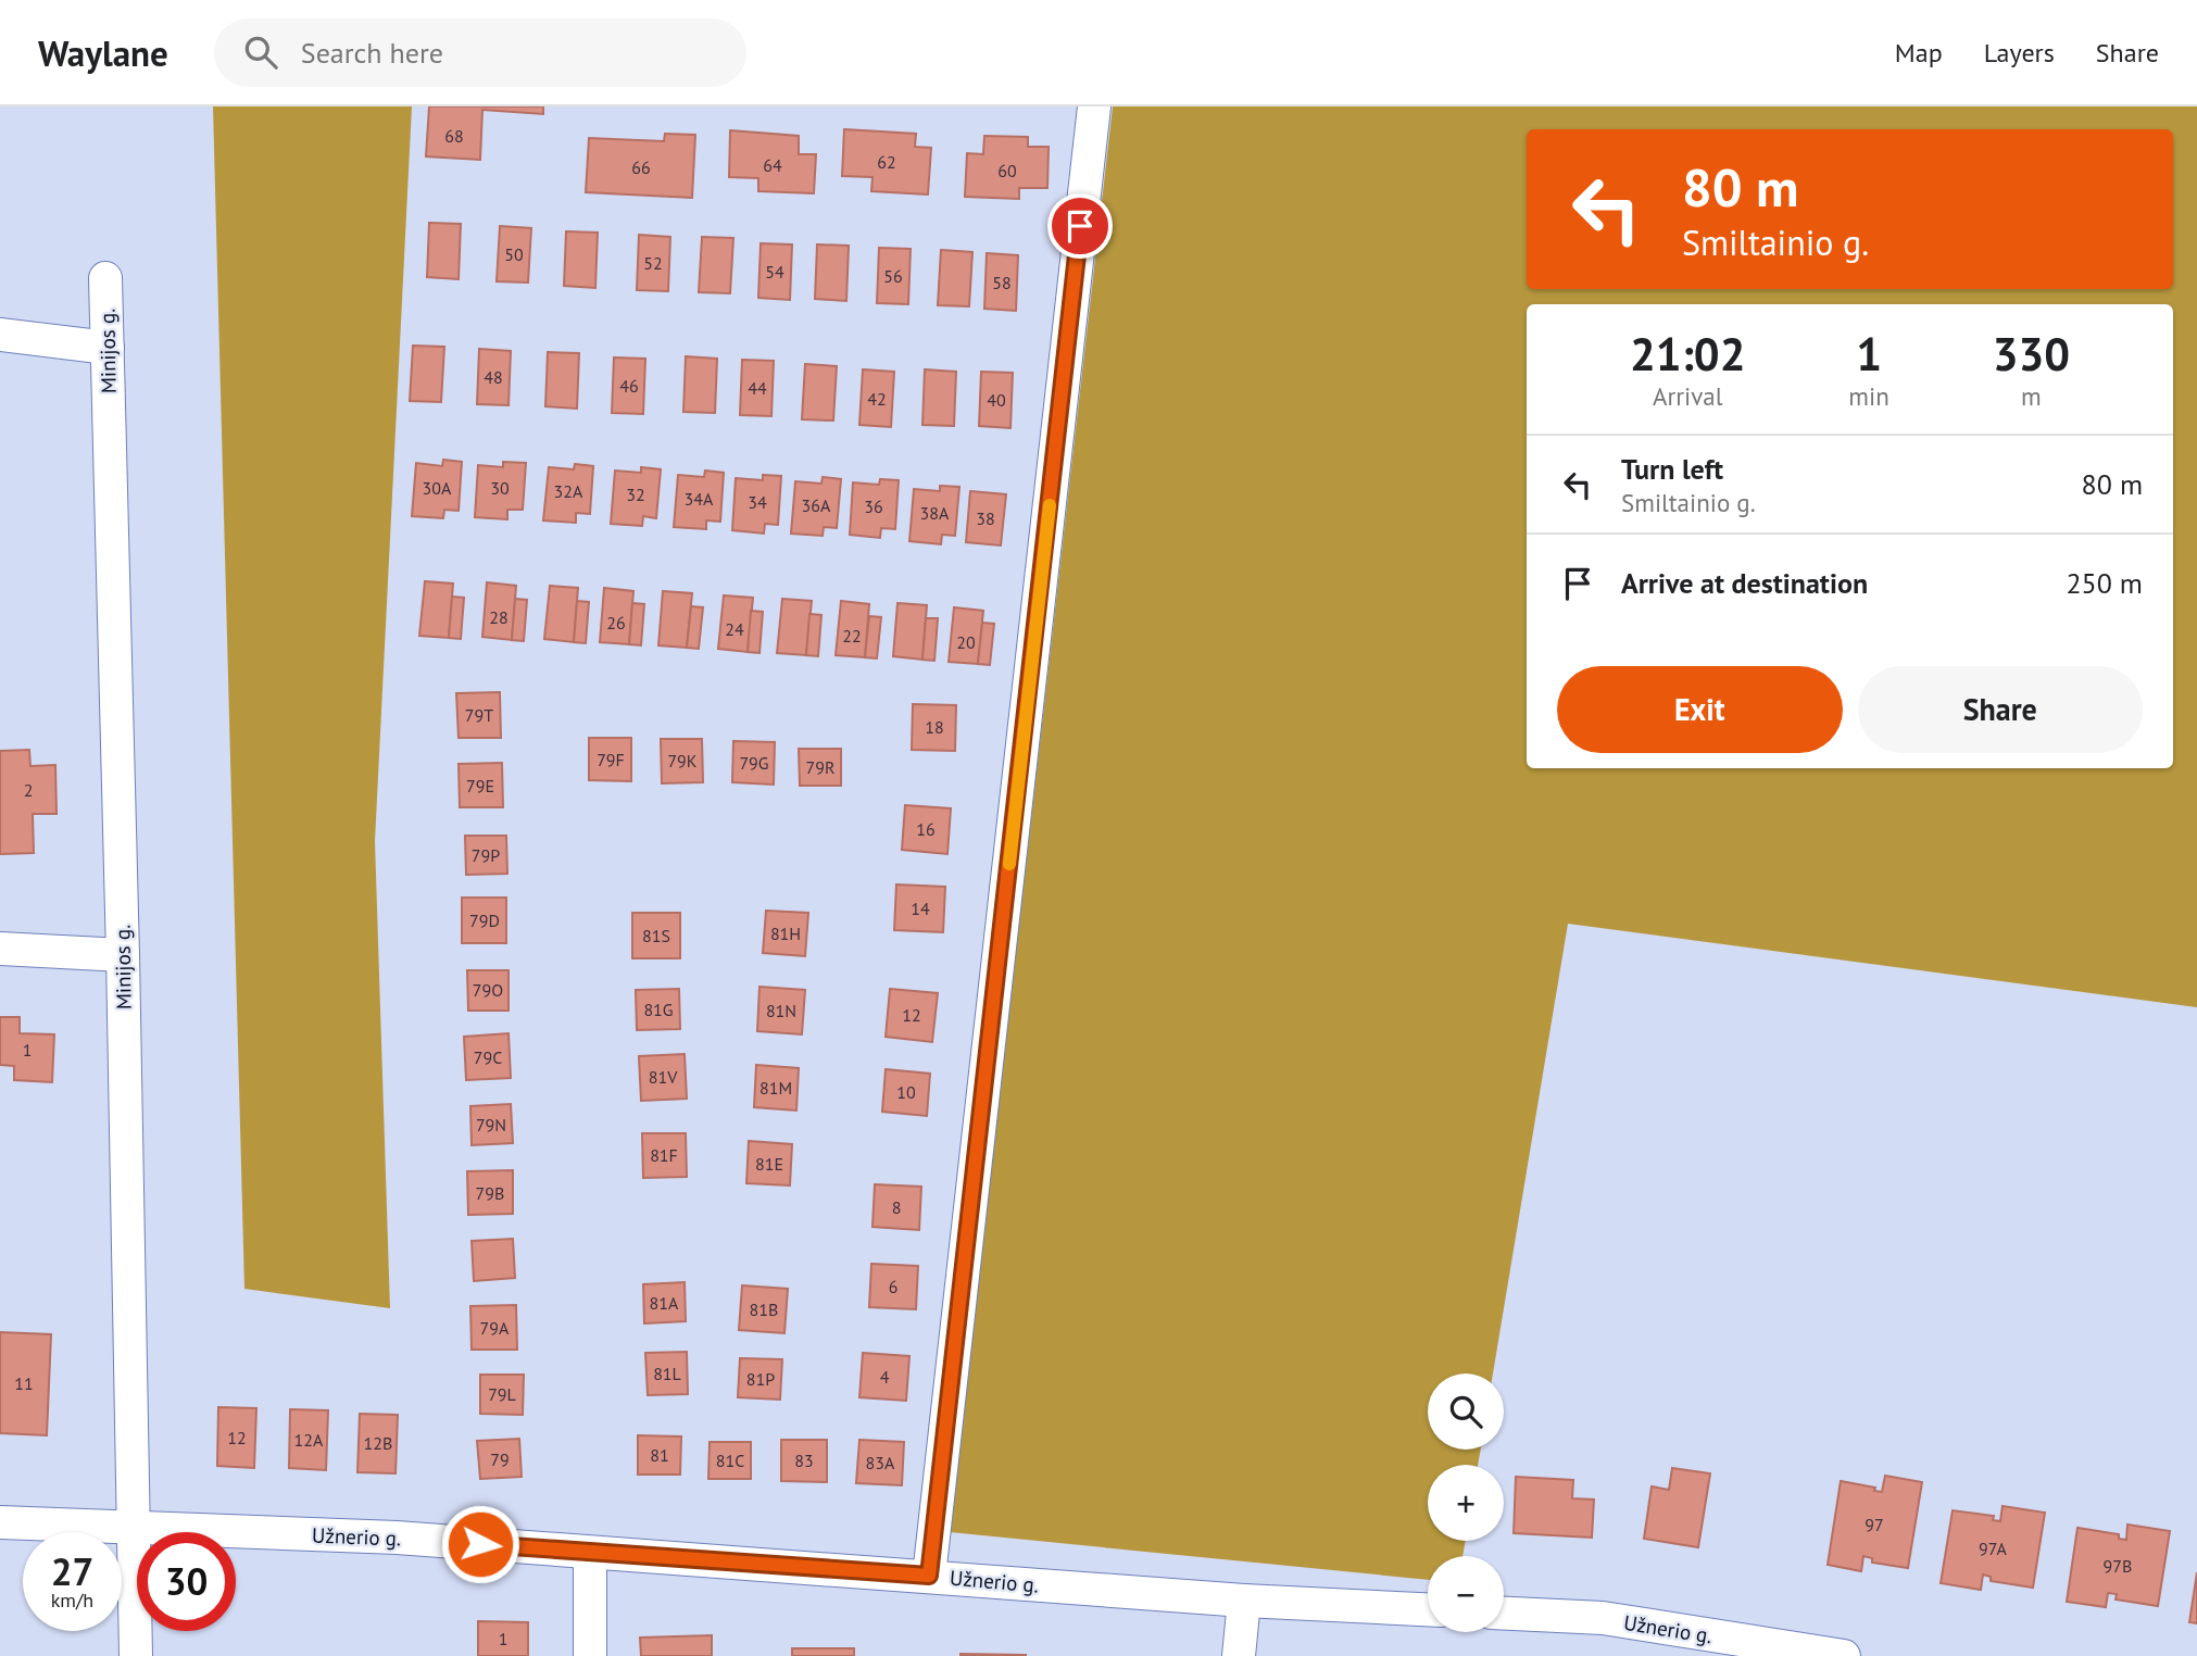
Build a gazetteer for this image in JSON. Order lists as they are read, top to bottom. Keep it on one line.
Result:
{"streets":{"street":["Minijos g.","Užnerio g."]},"crossings":[["Minijos g.","Užnerio g."]],"house_numbers":["68","62","64","66","60","50","52","54","56","58","48","46","44","42","40","30A","30","32A","32","34A","34","36A","36","38A","38","28","26","24","22","20","79T","18","79F","79K","79G","79R","79E","2","16","79P","14","79D","81H","81S","79O","81G","81N","12","1","79C","81V","81M","10","79N","81F","81E","79B","8","6","81A","81B","79A","81L","4","81P","11","79L","12","12A","12B","81","79","81C","83","83A","97","97A","97B","1"],"page":{"header":"Waylane","search":"Search here","nav":["Map","Layers","Share"],"turn":["80 m","Smiltainio g."],"eta":["21:02","Arrival","1","min","330","m"],"list":[{"name":"Turn left","note":"Smiltainio g.","value":"80 m"},{"name":"Arrive at destination","value":"250 m"}],"buttons":["Exit","Share"],"map_buttons":["+","−"],"speed":"27 km/h","limit":"30"}}
